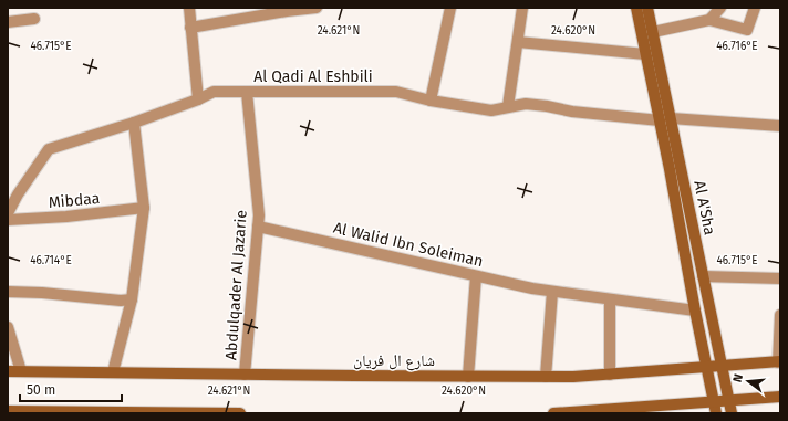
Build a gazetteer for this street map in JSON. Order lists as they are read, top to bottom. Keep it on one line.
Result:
{"streets":{"main road":["Al A'Sha","شارع ال فريان"],"street":["Al Qadi Al Eshbili","Mibdaa","Al Walid Ibn Soleiman","Abdulqader Al Jazarie"]},"crossings":[["Al Qadi Al Eshbili","Al A'Sha"],["Al Qadi Al Eshbili","Abdulqader Al Jazarie"],["Al A'Sha","Al Walid Ibn Soleiman"],["Al A'Sha","شارع ال فريان"],["Al Walid Ibn Soleiman","Abdulqader Al Jazarie"],["Abdulqader Al Jazarie","شارع ال فريان"]],"scale_bar":"50 m","north":"left","coordinates":["24.621°N","24.620°N","46.715°E","46.716°E","46.714°E"]}
